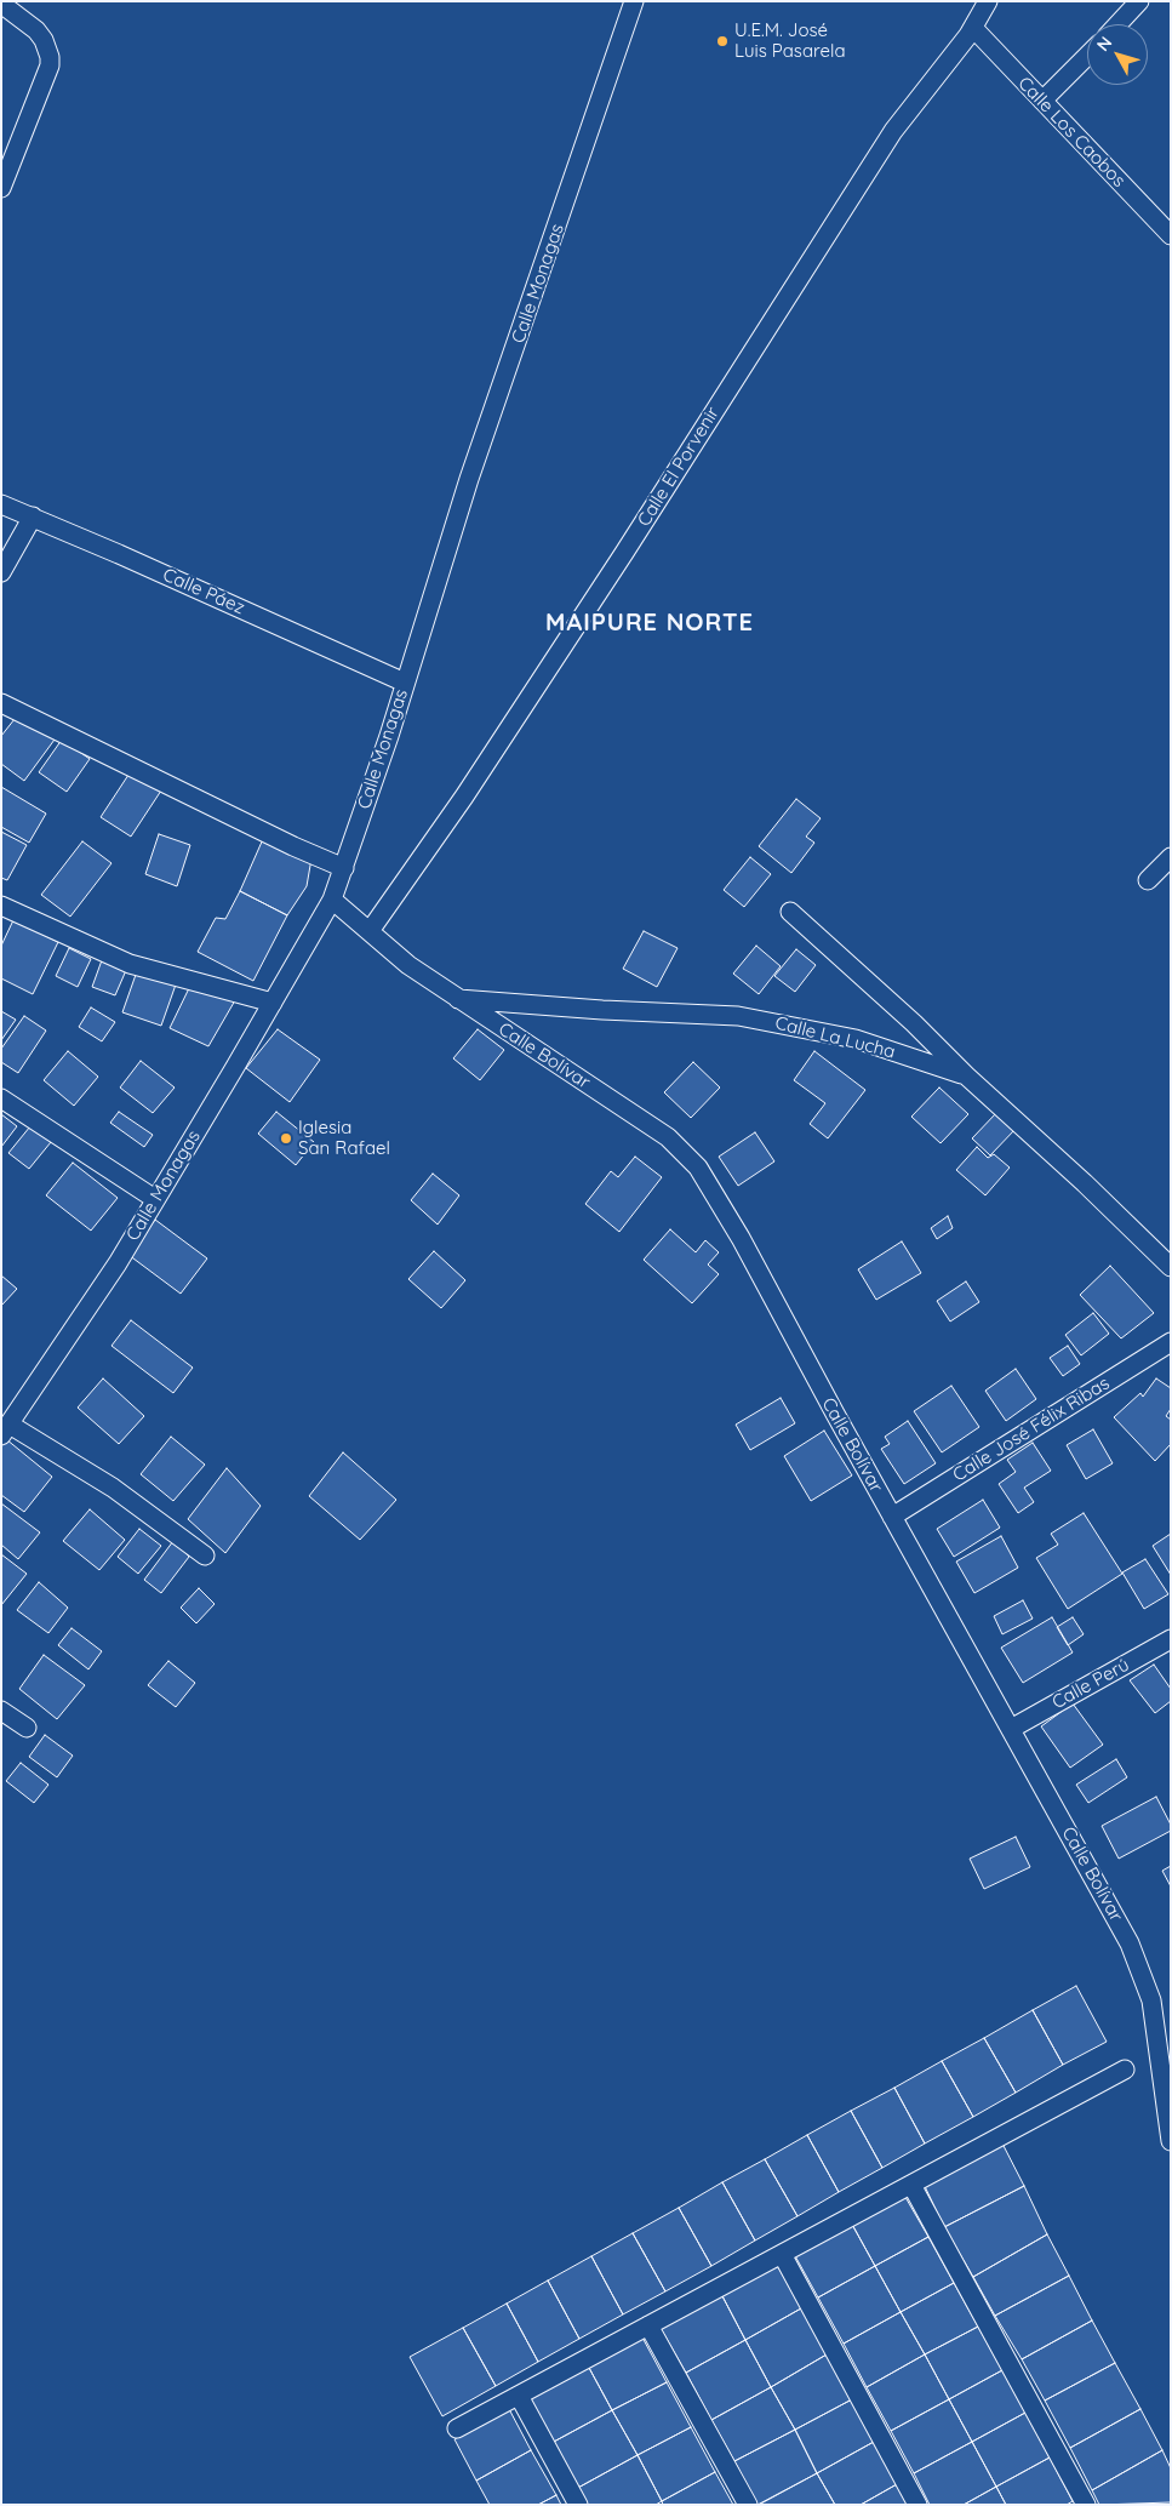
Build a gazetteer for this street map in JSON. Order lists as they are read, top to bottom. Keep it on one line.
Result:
{"streets":{"street":["Calle Los Caobos","Calle Monagas","Calle El Porvenir","Calle Páez","Calle La Lucha","Calle Bolívar","Calle José Félix Ribas","Calle Perú"]},"crossings":[["Calle Los Caobos","Calle El Porvenir"],["Calle Monagas","Calle Páez"],["Calle Monagas","Calle Bolívar"],["Calle El Porvenir","Calle Bolívar"],["Calle La Lucha","Calle Bolívar"],["Calle Bolívar","Calle José Félix Ribas"],["Calle Bolívar","Calle Perú"]],"districts":["MAIPURE NORTE"],"places":["U.E.M. José Luis Pasarela","Iglesia San Rafael"],"north":"top left"}
